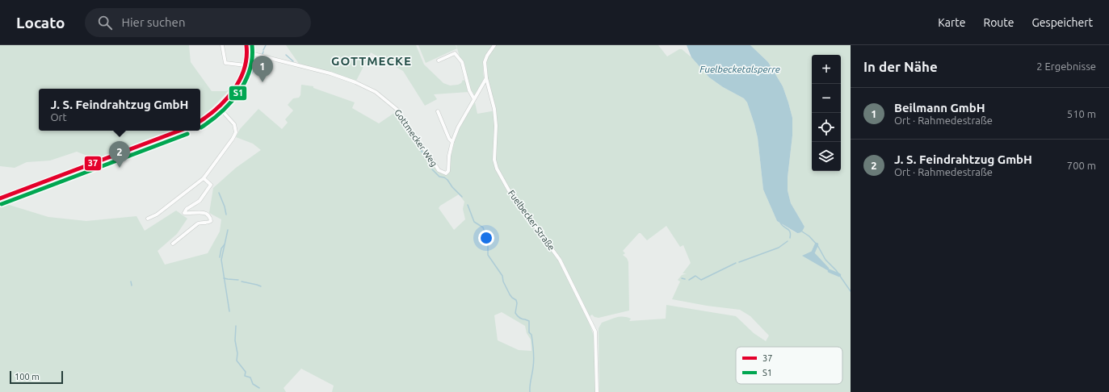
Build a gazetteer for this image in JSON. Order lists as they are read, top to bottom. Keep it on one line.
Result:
{"streets":{"street":["Gottmecker Weg","Fuelbecker Straße"]},"crossings":[["Gottmecker Weg","Fuelbecker Straße"]],"districts":["GOTTMECKE"],"water":["Fuelbecketalsperre"],"lines":["transit line 37","transit line S1"],"legend":["37","S1"],"scale_bar":"100 m","page":{"header":"Locato","search":"Hier suchen","nav":["Karte","Route","Gespeichert"],"heading":["In der Nähe","2 Ergebnisse"],"map_buttons":["+","−"],"pins":["1","2"],"list":[{"mark":"1","name":"Beilmann GmbH","note":"Ort · Rahmedestraße","value":"510 m"},{"mark":"2","name":"J. S. Feindrahtzug GmbH","note":"Ort · Rahmedestraße","value":"700 m"}],"popup":["J. S. Feindrahtzug GmbH","Ort"],"scale":"100 m"}}
